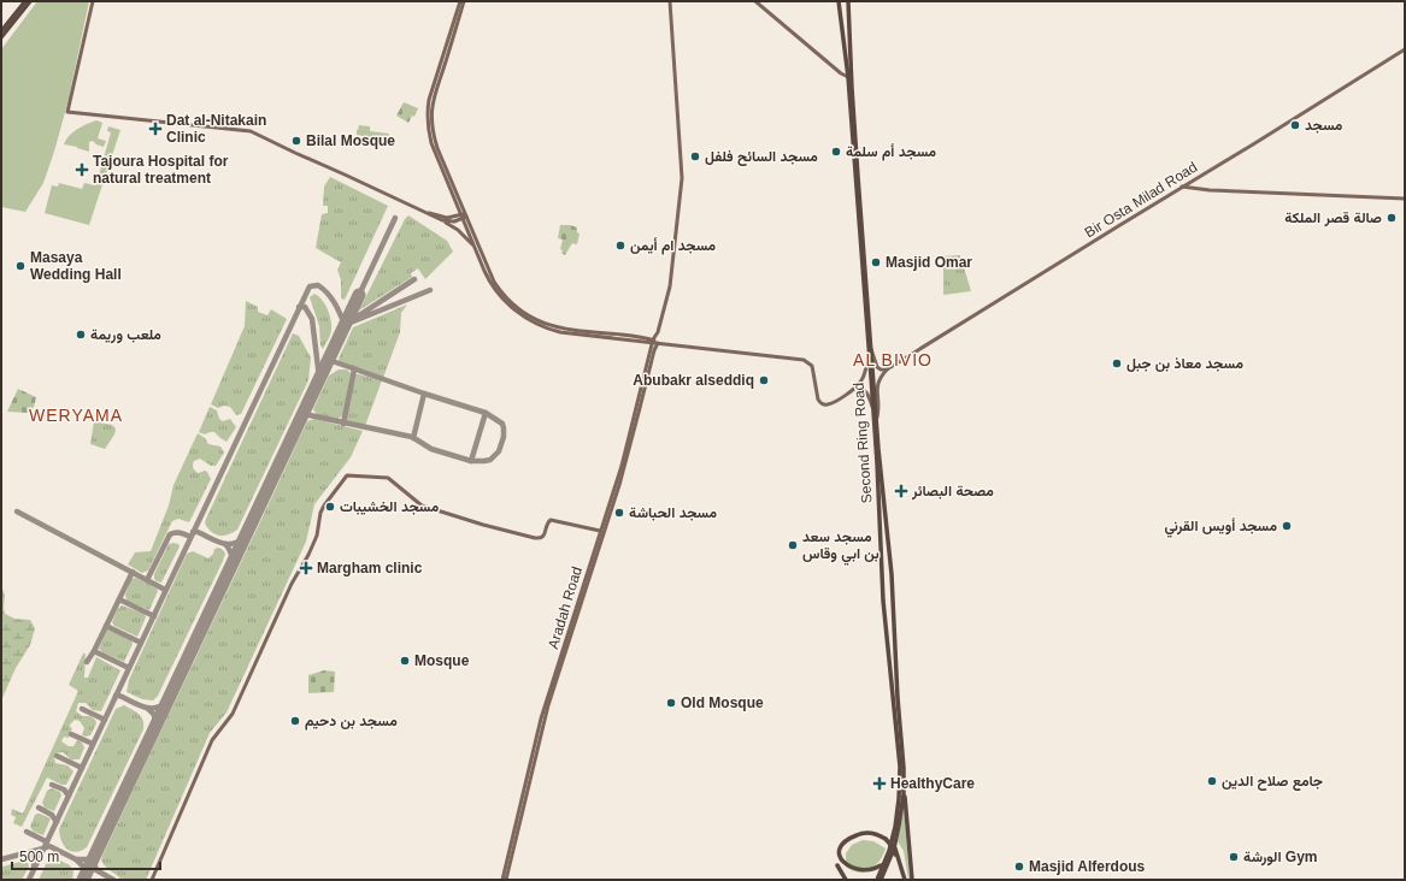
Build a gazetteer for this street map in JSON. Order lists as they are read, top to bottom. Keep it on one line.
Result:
{"streets":{"highway":["Second Ring Road"],"main road":["Bir Osta Milad Road","Aradah Road"]},"districts":["AL BIVIO","WERYAMA"],"places":{"other":["مسجد","Bilal Mosque","مسجد أم سلمة","مسجد السائح فلفل","صالة قصر الملكة","مسجد ام أيمن","Masjid Omar","Masaya Wedding Hall","ملعب وريمة","مسجد معاذ بن جبل","Abubakr alseddiq","مسجد الخشيبات","مسجد الحباشة","مسجد أويس القرني","مسجد سعد بن ابي وقاس","Mosque","Old Mosque","مسجد بن دحيم","جامع صلاح الدين","الورشة Gym","Masjid Alferdous"],"health":["Dat al-Nitakain Clinic","Tajoura Hospital for natural treatment","مصحة البصائر","Margham clinic","HealthyCare"]},"scale_bar":"500 m"}
